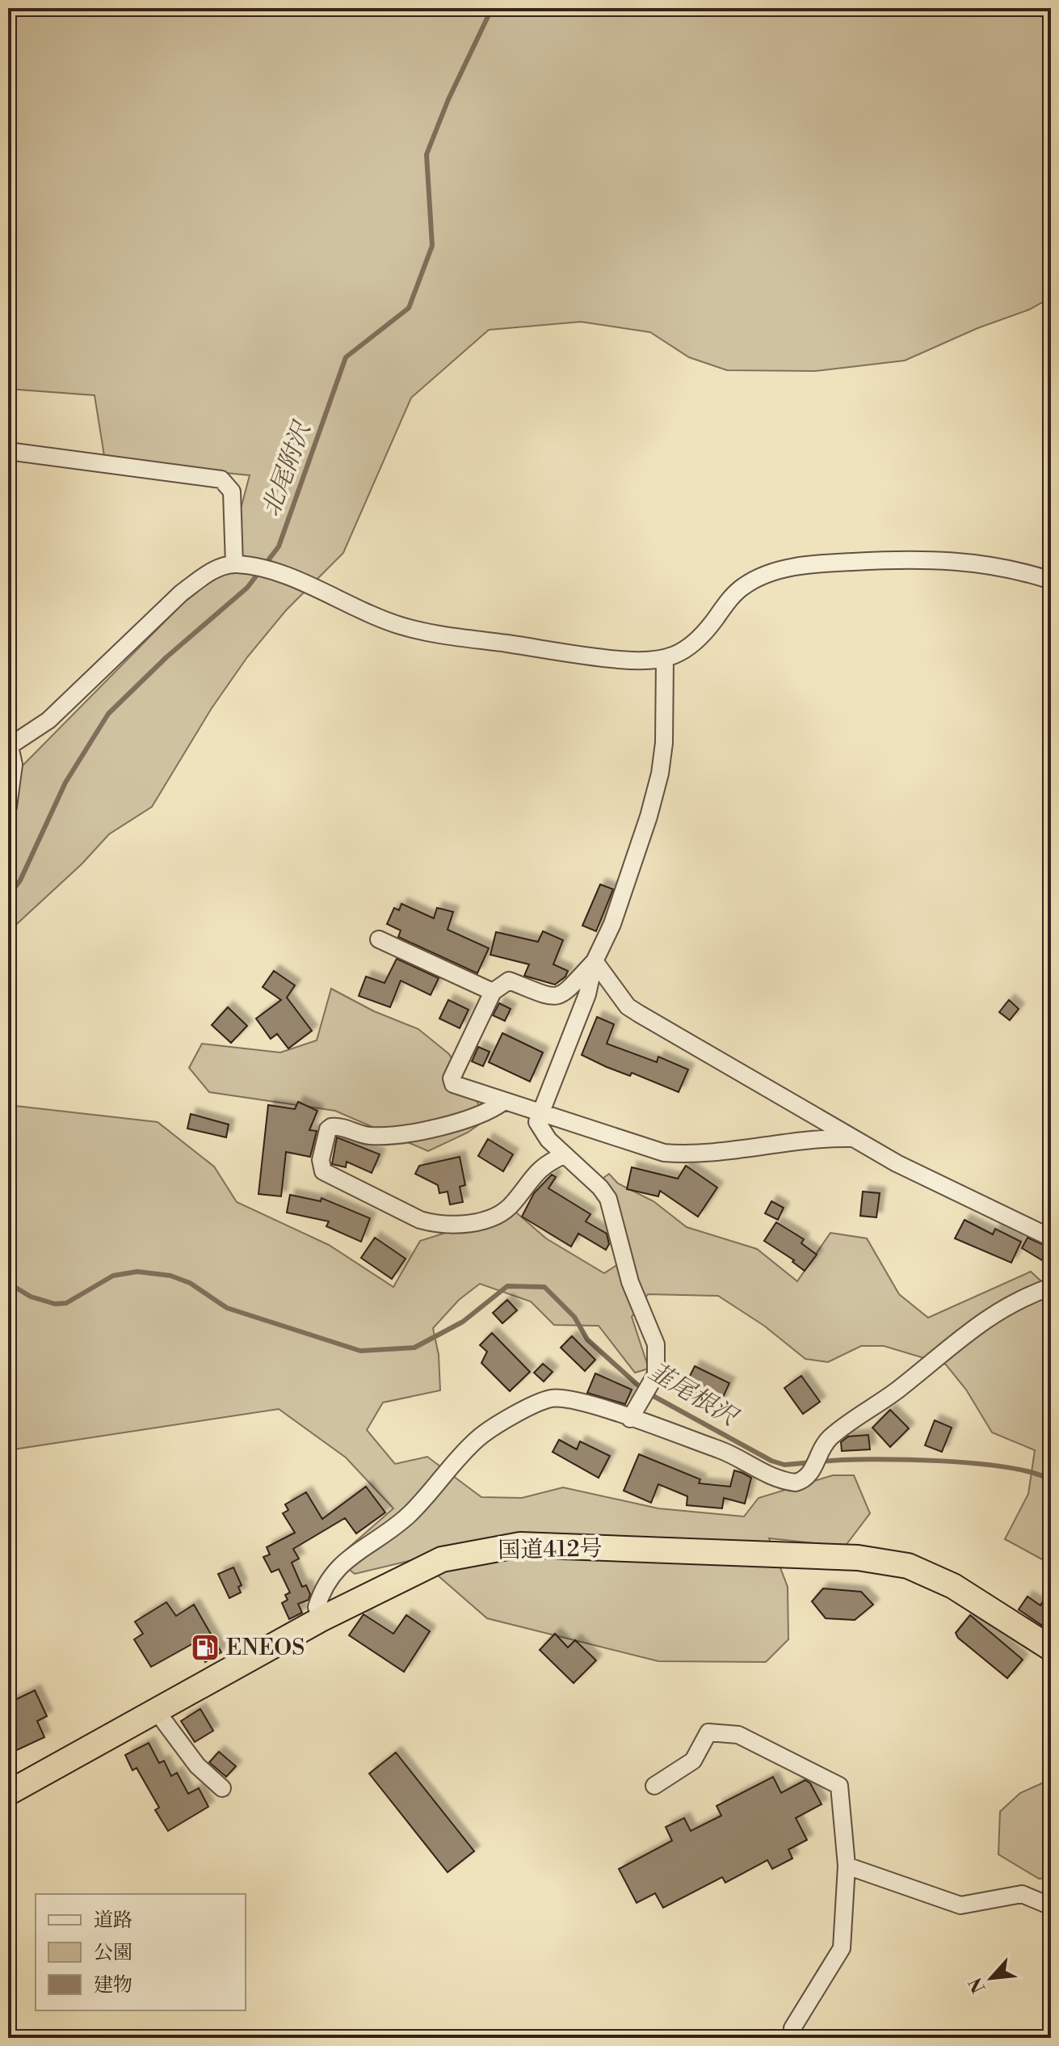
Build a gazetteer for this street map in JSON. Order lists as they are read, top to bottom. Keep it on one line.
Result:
{"streets":{"highway":["国道412号"]},"water":["北尾附沢","韮尾根沢"],"places":{"fuel station":["ENEOS"]},"legend":["道路","公園","建物"],"north":"bottom left"}
